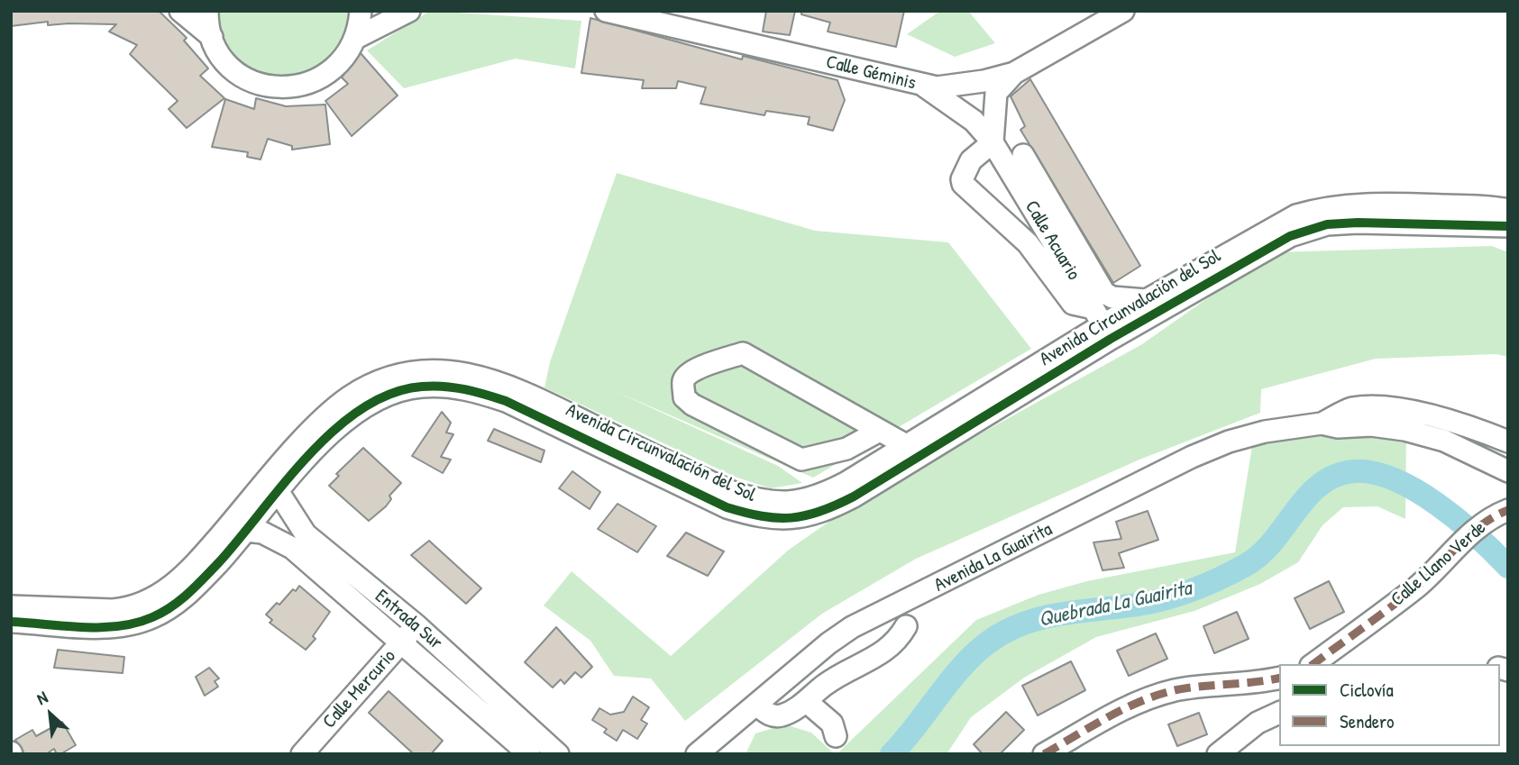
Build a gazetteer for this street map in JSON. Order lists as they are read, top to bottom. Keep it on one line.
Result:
{"streets":{"street":["Calle Géminis","Calle Acuario","Avenida Circunvalación del Sol","Avenida La Guairita","Calle Llano Verde","Entrada Sur","Calle Mercurio"]},"crossings":[["Calle Géminis","Calle Acuario"],["Calle Acuario","Avenida Circunvalación del Sol"],["Avenida Circunvalación del Sol","Entrada Sur"],["Entrada Sur","Calle Mercurio"]],"water":["Quebrada La Guairita"],"legend":["Ciclovía","Sendero"],"north":"top left"}
